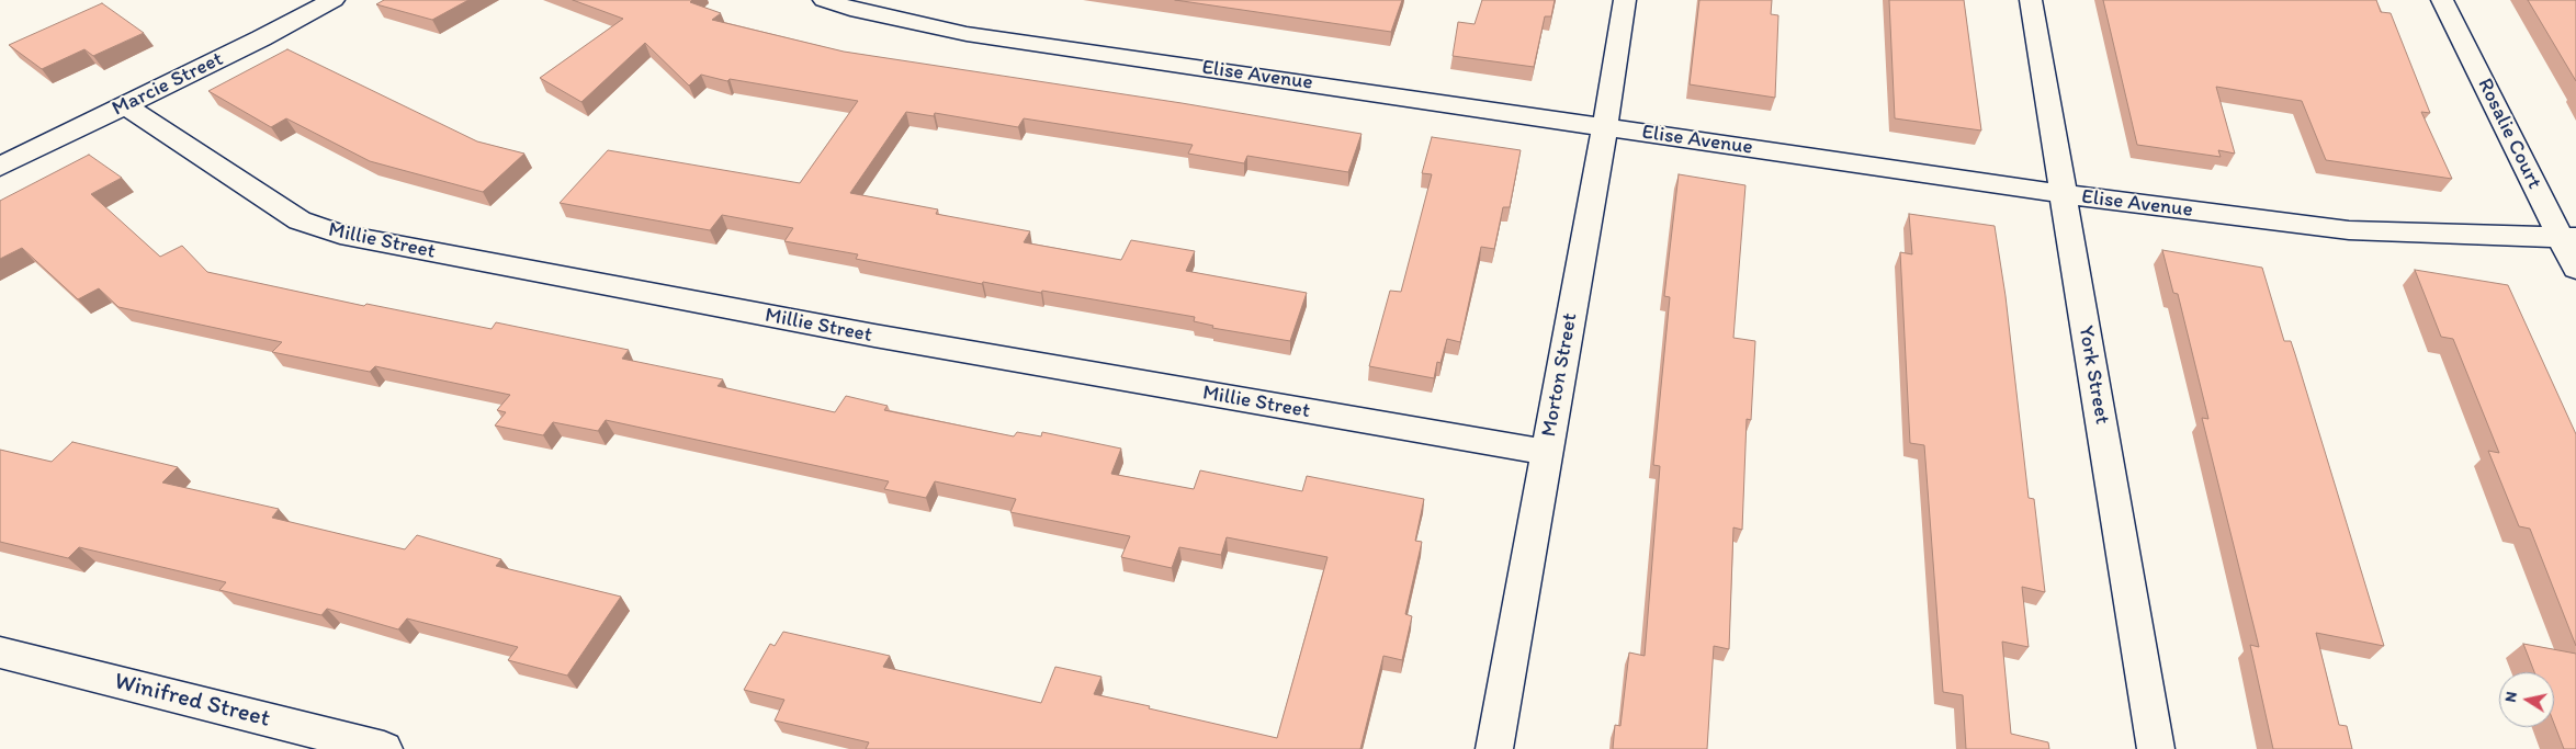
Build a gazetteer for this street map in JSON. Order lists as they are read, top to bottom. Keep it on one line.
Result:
{"streets":{"street":["Elise Avenue","Marcie Street","Rosalie Court","Millie Street","Morton Street","York Street","Winifred Street"]},"crossings":[["Elise Avenue","Rosalie Court"],["Elise Avenue","Morton Street"],["Elise Avenue","York Street"],["Marcie Street","Millie Street"],["Millie Street","Morton Street"]],"north":"left"}
